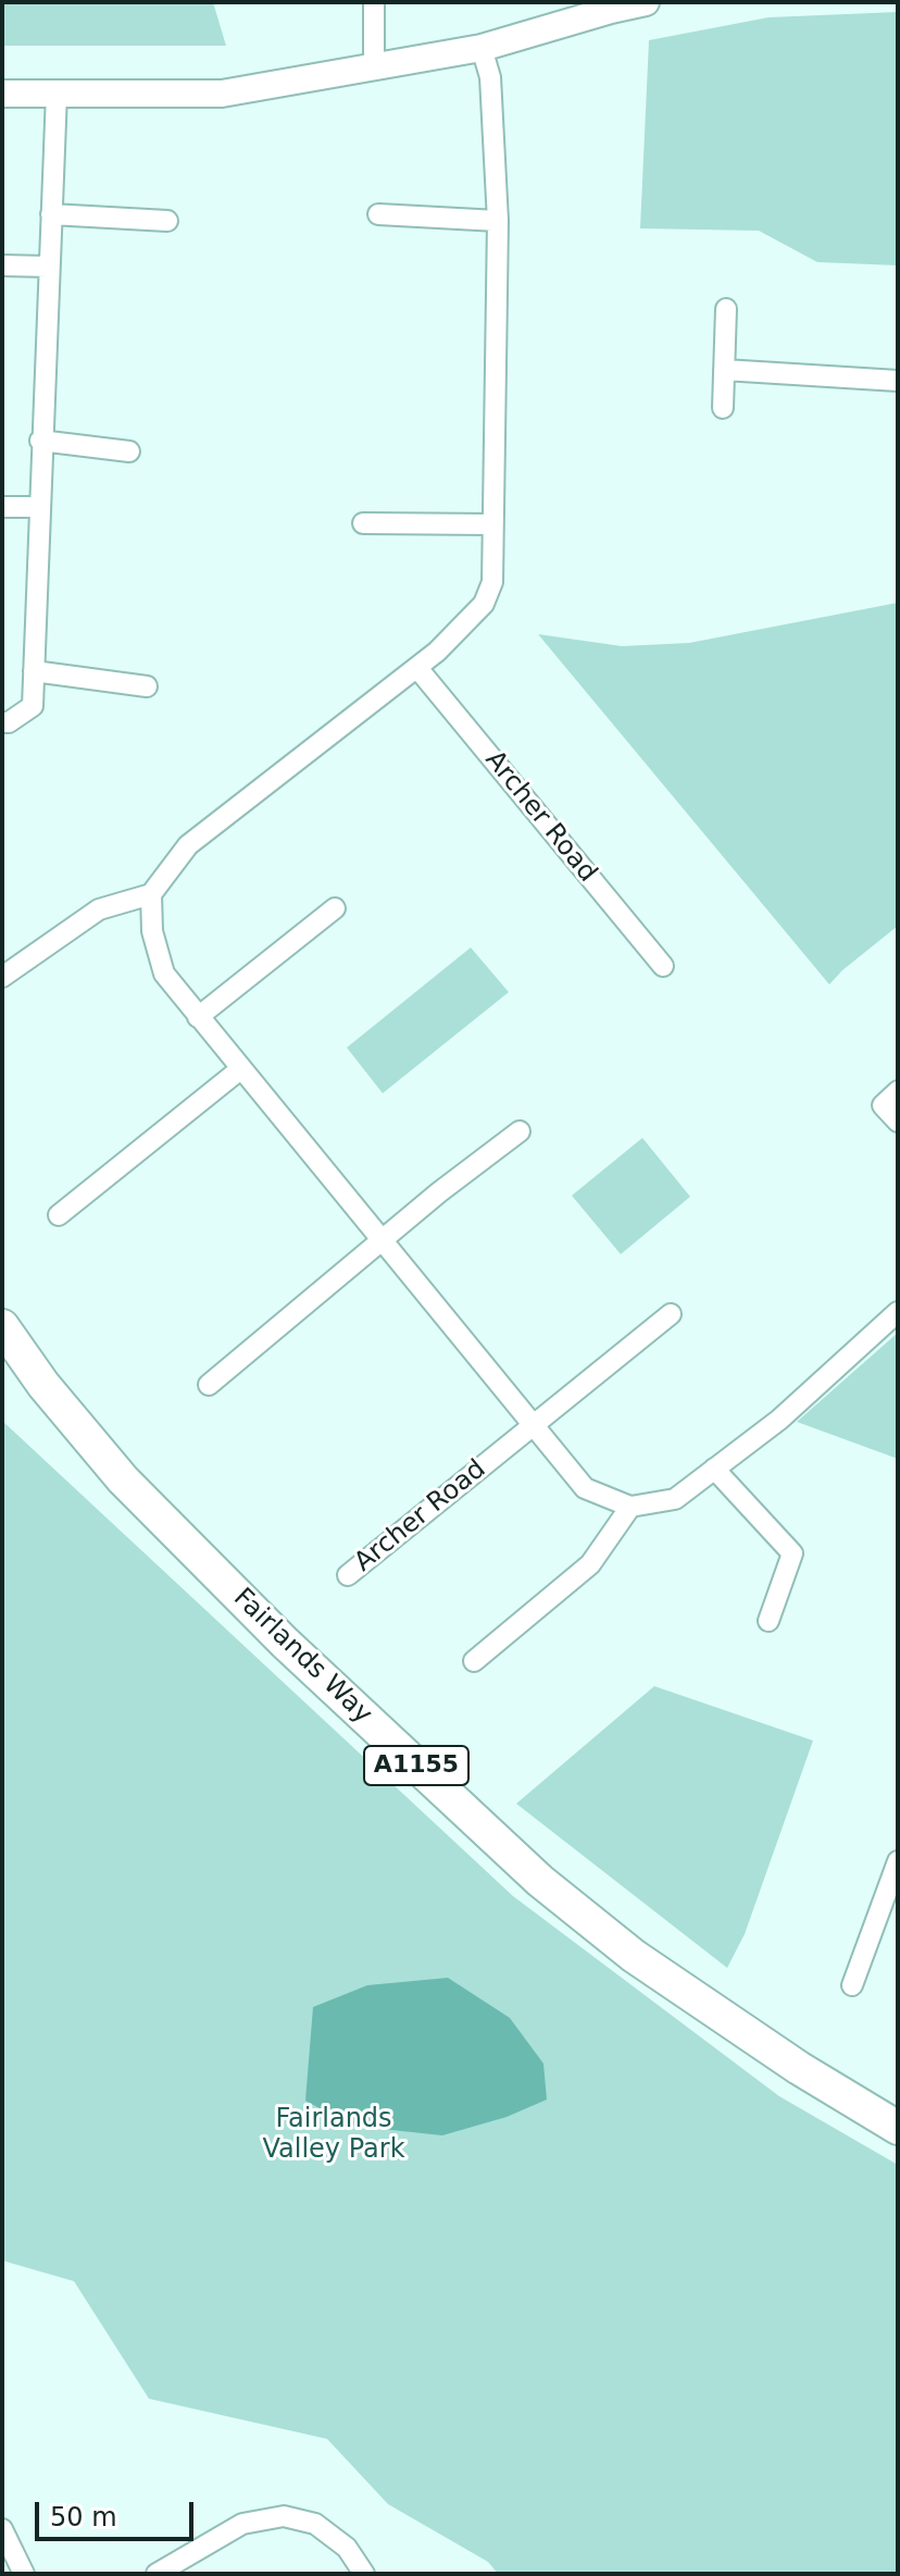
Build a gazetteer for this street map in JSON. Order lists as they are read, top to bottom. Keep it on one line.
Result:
{"streets":{"main road":["Fairlands Way","A1155"],"street":["Archer Road"]},"parks":["Fairlands Valley Park"],"scale_bar":"50 m"}
